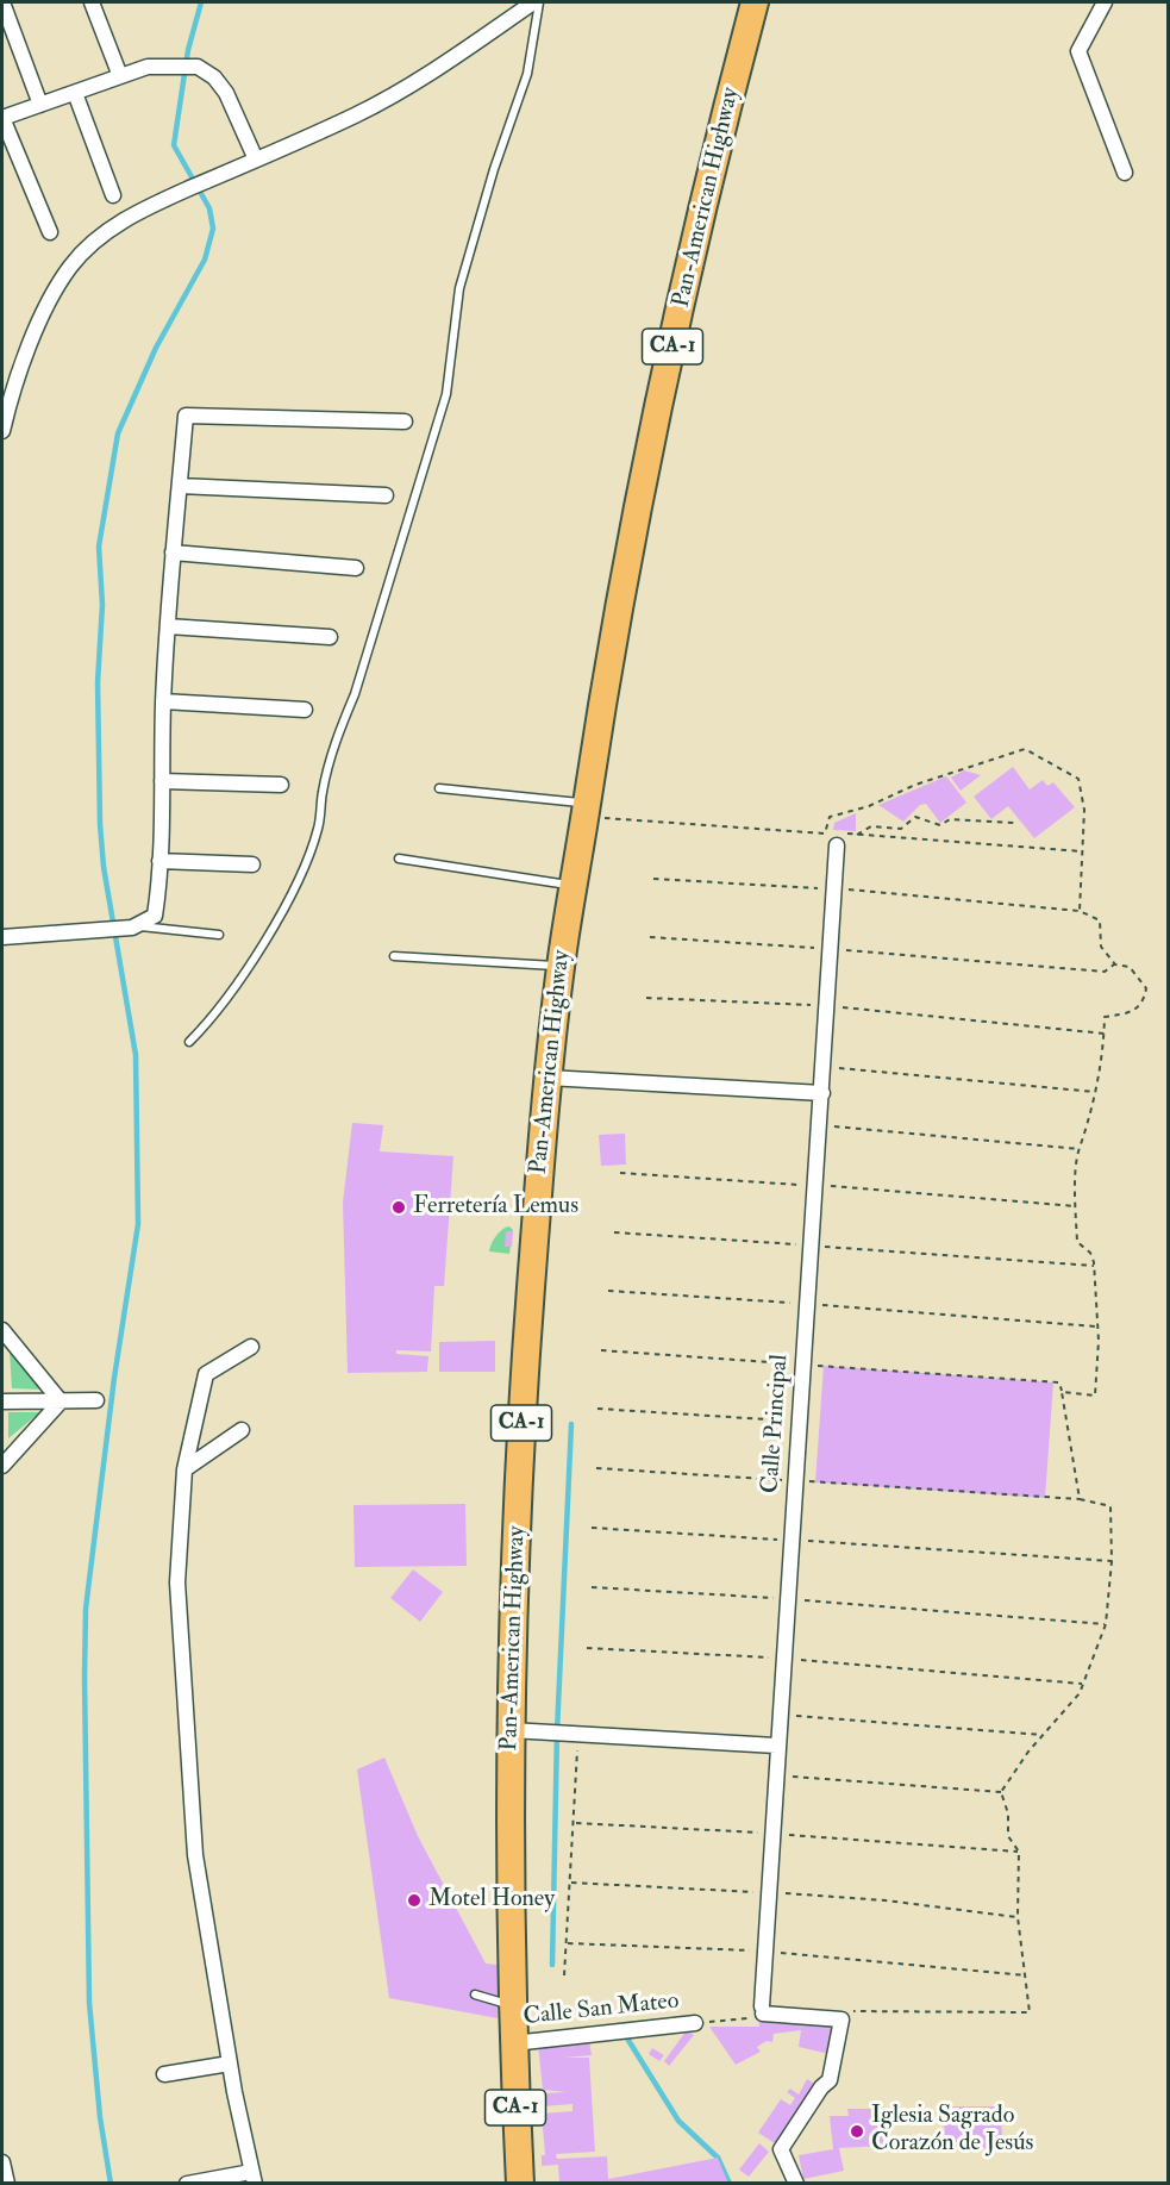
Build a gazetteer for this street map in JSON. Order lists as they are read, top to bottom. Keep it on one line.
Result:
{"streets":{"highway":["Pan-American Highway","CA-1"],"street":["Calle Principal","Calle San Mateo"]},"crossings":[["Pan-American Highway","Calle San Mateo"]],"places":["Ferretería Lemus","Motel Honey","Iglesia Sagrado Corazón de Jesús"]}
